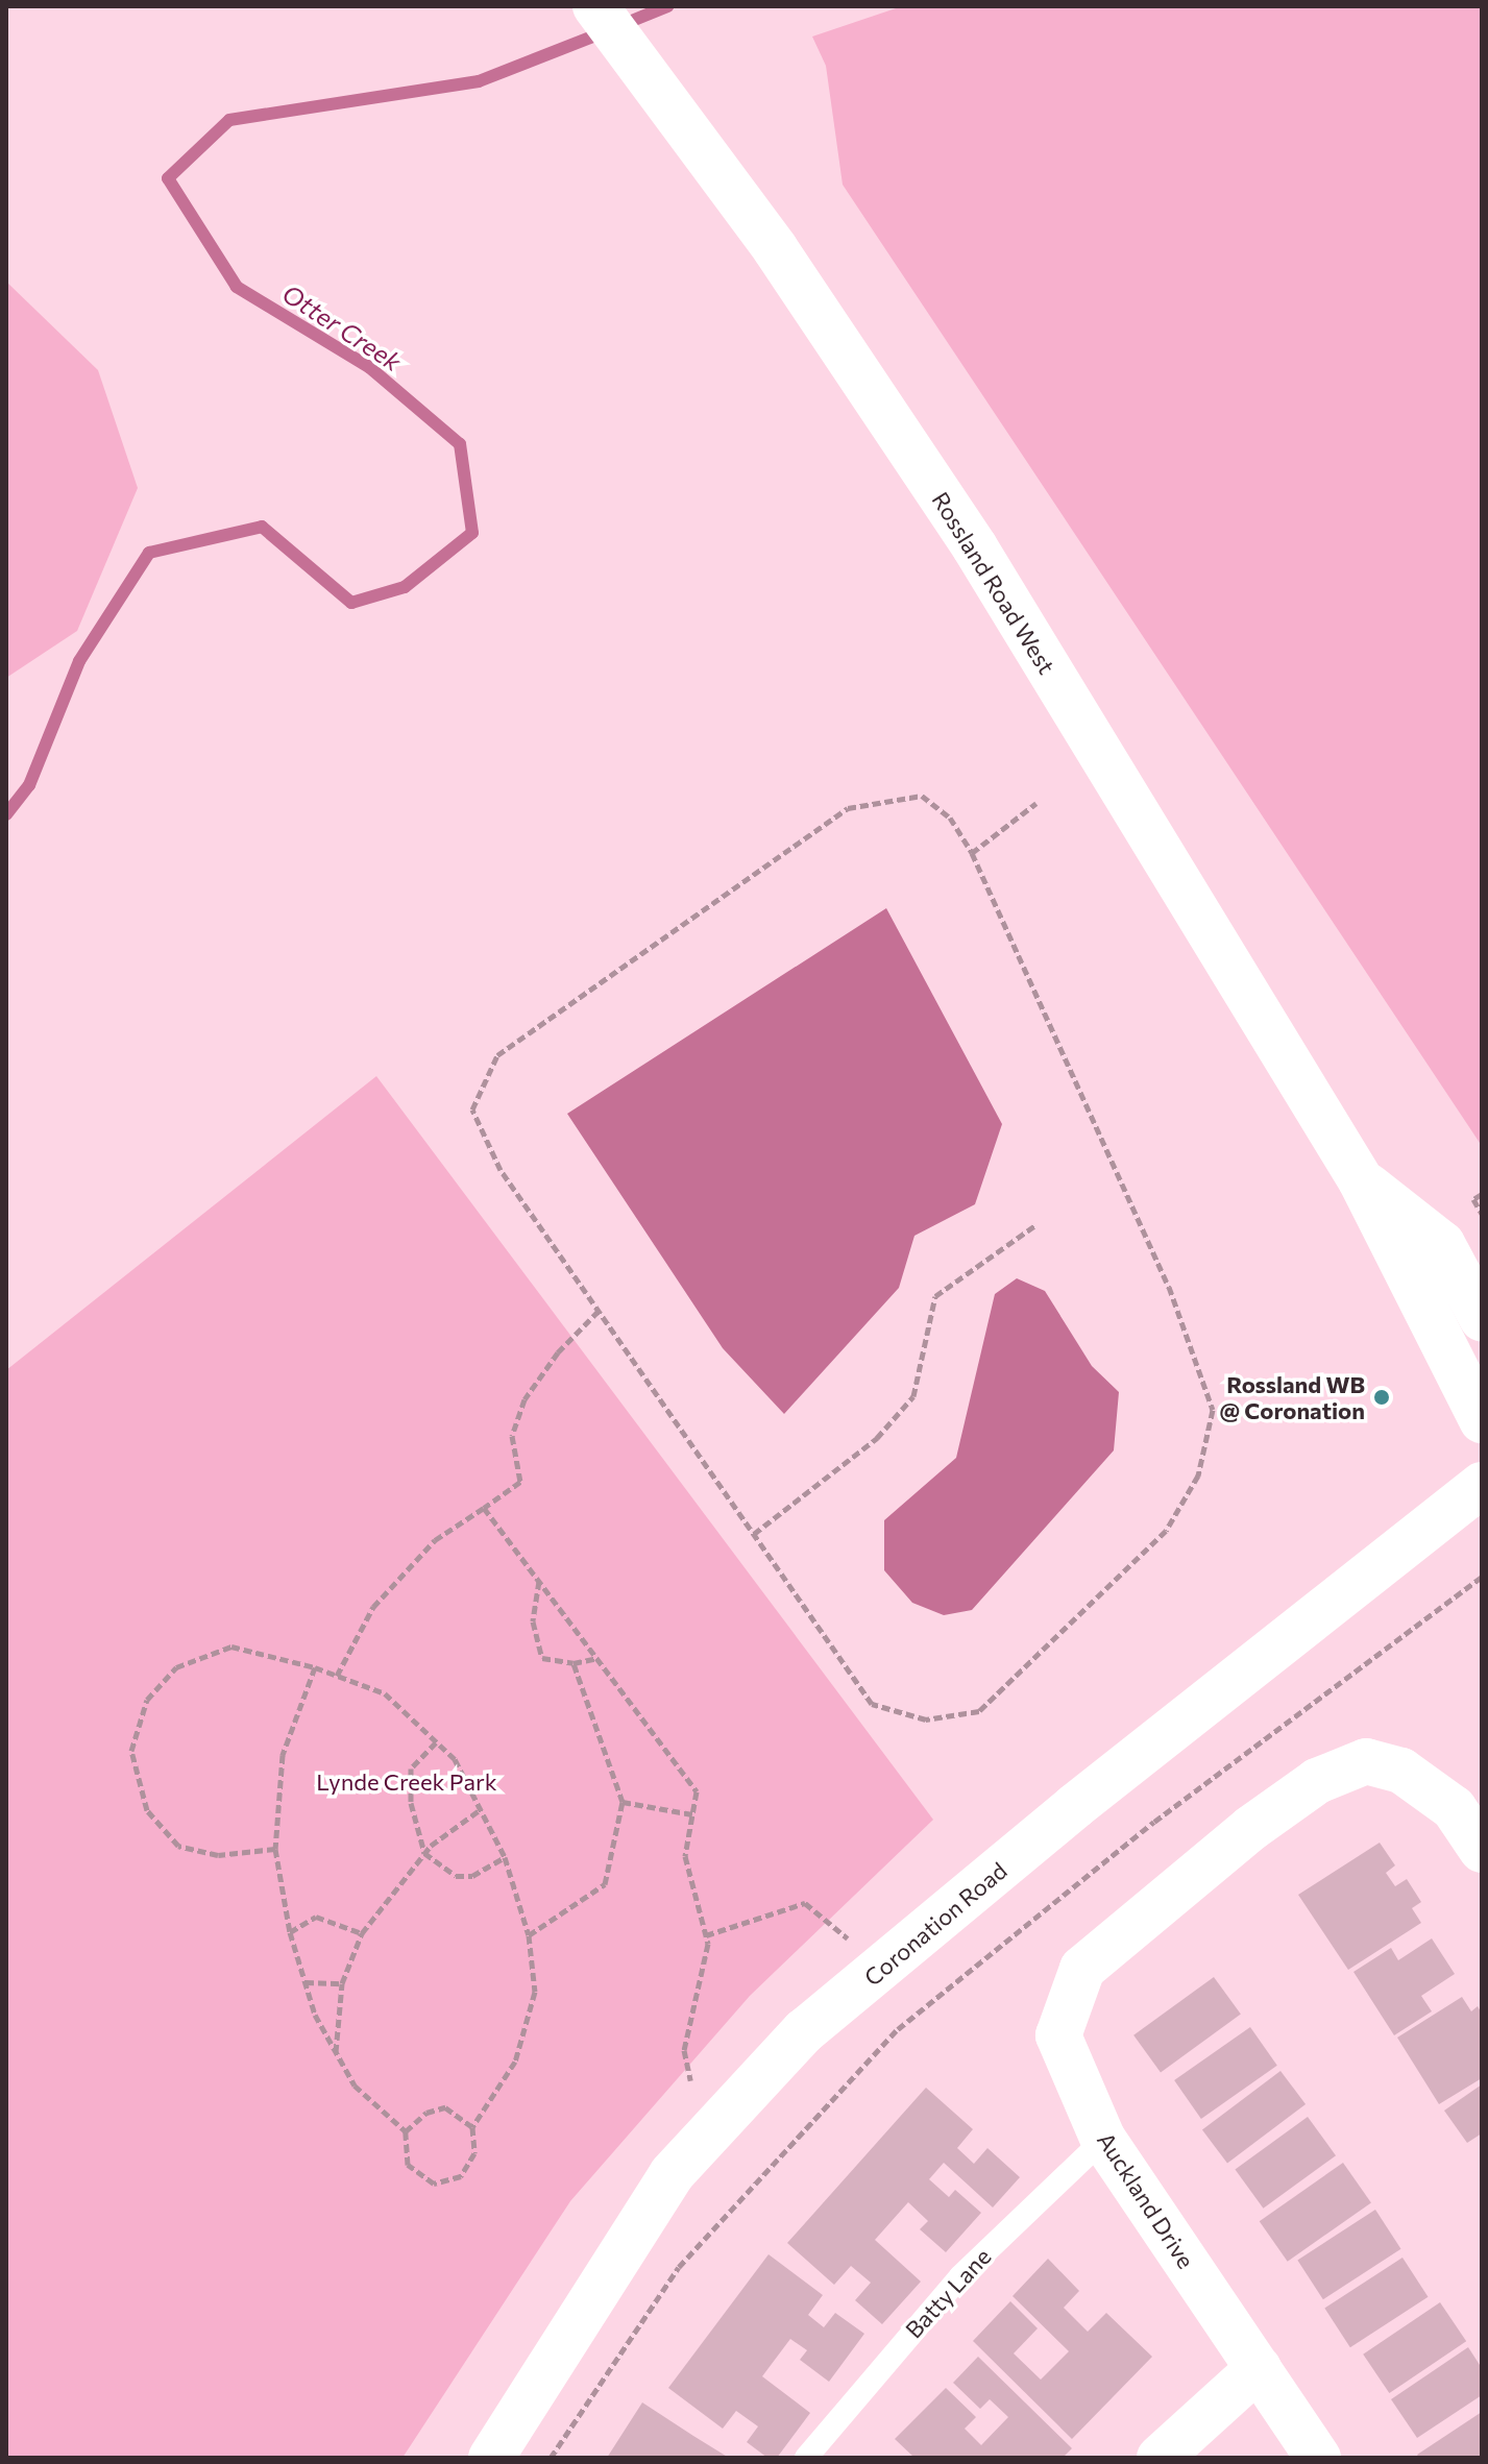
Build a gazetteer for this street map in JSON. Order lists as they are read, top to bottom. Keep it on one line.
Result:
{"streets":{"street":["Rossland Road West","Coronation Road","Auckland Drive"],"lane":["Batty Lane"]},"crossings":[["Auckland Drive","Batty Lane"]],"water":["Otter Creek"],"parks":["Lynde Creek Park"],"places":["Rossland WB @ Coronation"]}
